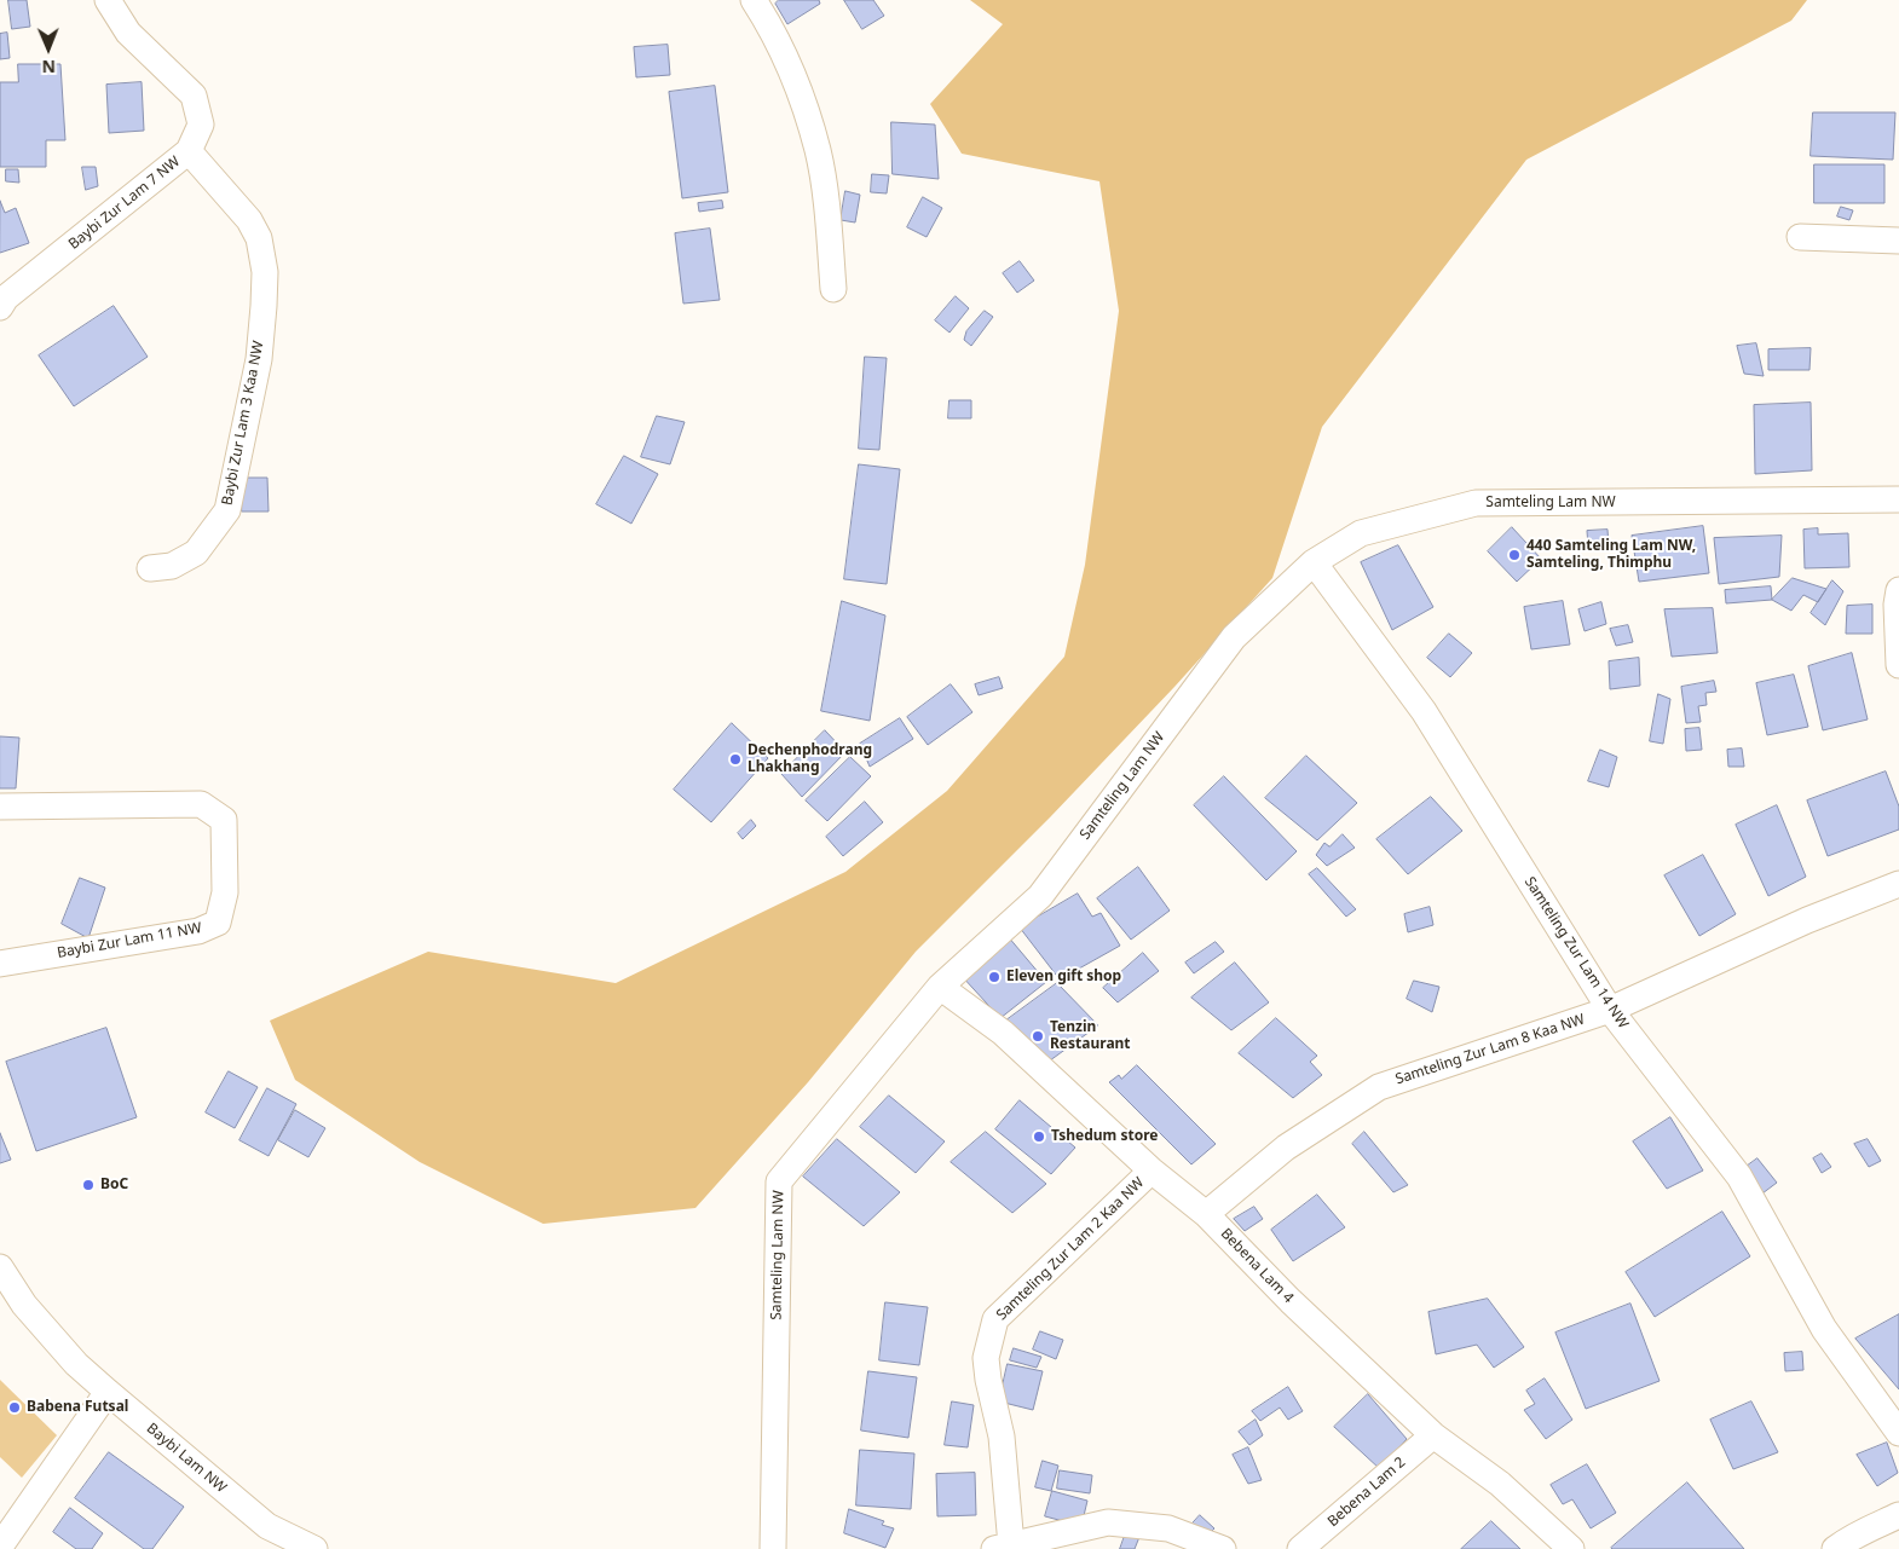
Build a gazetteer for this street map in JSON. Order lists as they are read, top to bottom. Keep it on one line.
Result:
{"streets":{"street":["Baybi Zur Lam 7 NW","Baybi Zur Lam 3 Kaa NW","Samteling Lam NW","Baybi Zur Lam 11 NW","Samteling Zur Lam 14 NW","Samteling Zur Lam 8 Kaa NW","Samteling Zur Lam 2 Kaa NW","Bebena Lam 4","Baybi Lam NW","Bebena Lam 2"]},"crossings":[["Baybi Zur Lam 7 NW","Baybi Zur Lam 3 Kaa NW"],["Samteling Lam NW","Samteling Zur Lam 14 NW"],["Samteling Lam NW","Bebena Lam 4"],["Samteling Zur Lam 14 NW","Samteling Zur Lam 8 Kaa NW"],["Samteling Zur Lam 8 Kaa NW","Bebena Lam 4"],["Samteling Zur Lam 2 Kaa NW","Bebena Lam 4"],["Bebena Lam 4","Bebena Lam 2"]],"places":["440 Samteling Lam NW, Samteling, Thimphu","Dechenphodrang Lhakhang","Eleven gift shop","Tenzin Restaurant","Tshedum store","BoC","Babena Futsal"],"north":"bottom"}
